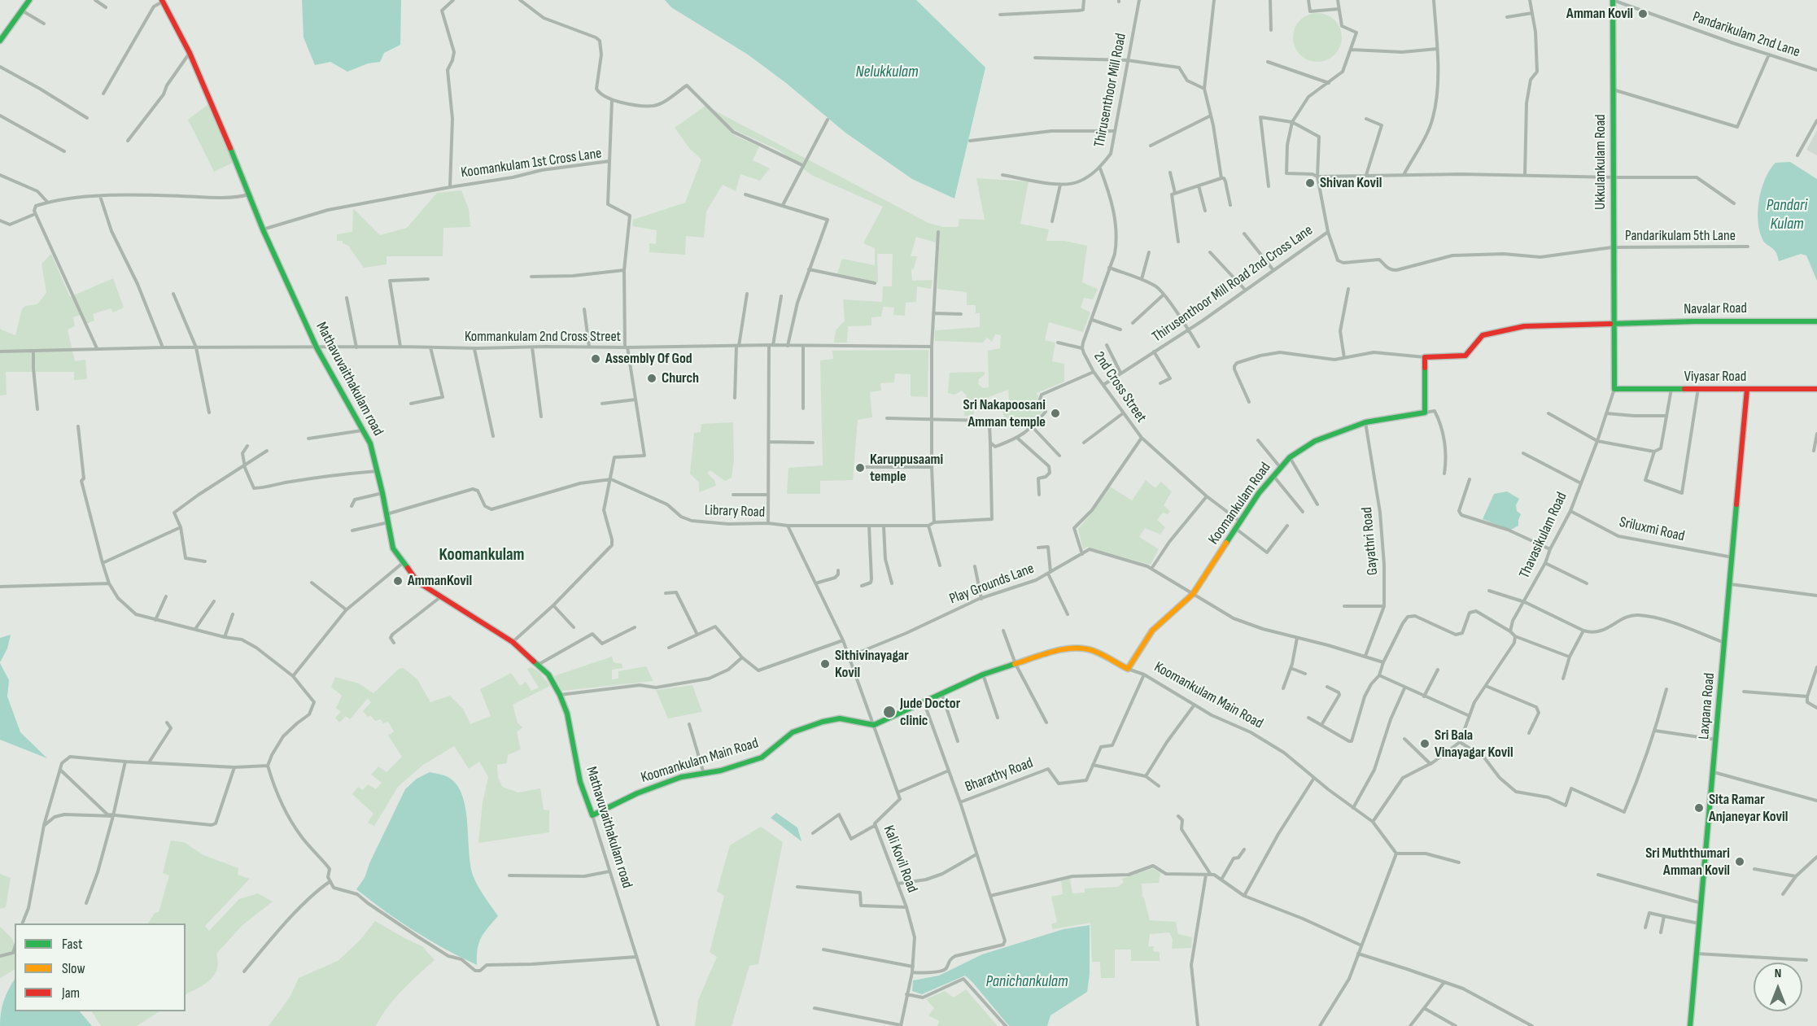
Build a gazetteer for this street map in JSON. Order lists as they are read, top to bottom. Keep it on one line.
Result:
{"streets":{"street":["Pandarikulam 2nd Lane","Thirusenthoor Mill Road","Ukkulankulam Road","Koomankulam 1st Cross Lane","Pandarikulam 5th Lane","Thirusenthoor Mill Road 2nd Cross Lane","Navalar Road","Kommankulam 2nd Cross Street","Viyasar Road","Mathavuvaithakulam road","2nd Cross Street","Koomankulam Road","Library Road","Sriluxmi Road","Thavasikulam Road","Gayathri Road","Play Grounds Lane","Koomankulam Main Road","Laxpana Road","Bharathy Road","Kali Kovil Road"]},"crossings":[["Pandarikulam 2nd Lane","Ukkulankulam Road"],["Thirusenthoor Mill Road","2nd Cross Street"],["Ukkulankulam Road","Pandarikulam 5th Lane"],["Ukkulankulam Road","Navalar Road"],["Ukkulankulam Road","Thavasikulam Road"],["Koomankulam 1st Cross Lane","Kommankulam 2nd Cross Street"],["Koomankulam 1st Cross Lane","Mathavuvaithakulam road"],["Koomankulam 1st Cross Lane","Library Road"],["Pandarikulam 5th Lane","Thirusenthoor Mill Road 2nd Cross Lane"],["Thirusenthoor Mill Road 2nd Cross Lane","2nd Cross Street"],["Navalar Road","Thavasikulam Road"],["Kommankulam 2nd Cross Street","Mathavuvaithakulam road"],["Viyasar Road","Thavasikulam Road"],["Viyasar Road","Laxpana Road"],["Mathavuvaithakulam road","Koomankulam Main Road"],["2nd Cross Street","Koomankulam Road"],["Koomankulam Road","Gayathri Road"],["Koomankulam Road","Play Grounds Lane"],["Koomankulam Road","Koomankulam Main Road"],["Sriluxmi Road","Thavasikulam Road"],["Sriluxmi Road","Laxpana Road"],["Gayathri Road","Play Grounds Lane"],["Koomankulam Main Road","Bharathy Road"]],"districts":["Koomankulam"],"water":["Nelukkulam","Pandari Kulam","Panichankulam"],"places":["Amman Kovil","Shivan Kovil","Assembly Of God","Church","Sri Nakapoosani Amman temple","Karuppusaami temple","AmmanKovil","Sithivinayagar Kovil","Jude Doctor clinic","Sri Bala Vinayagar Kovil","Sita Ramar Anjaneyar Kovil","Sri Muththumari Amman Kovil"],"legend":["Fast","Slow","Jam"],"north":"top"}
